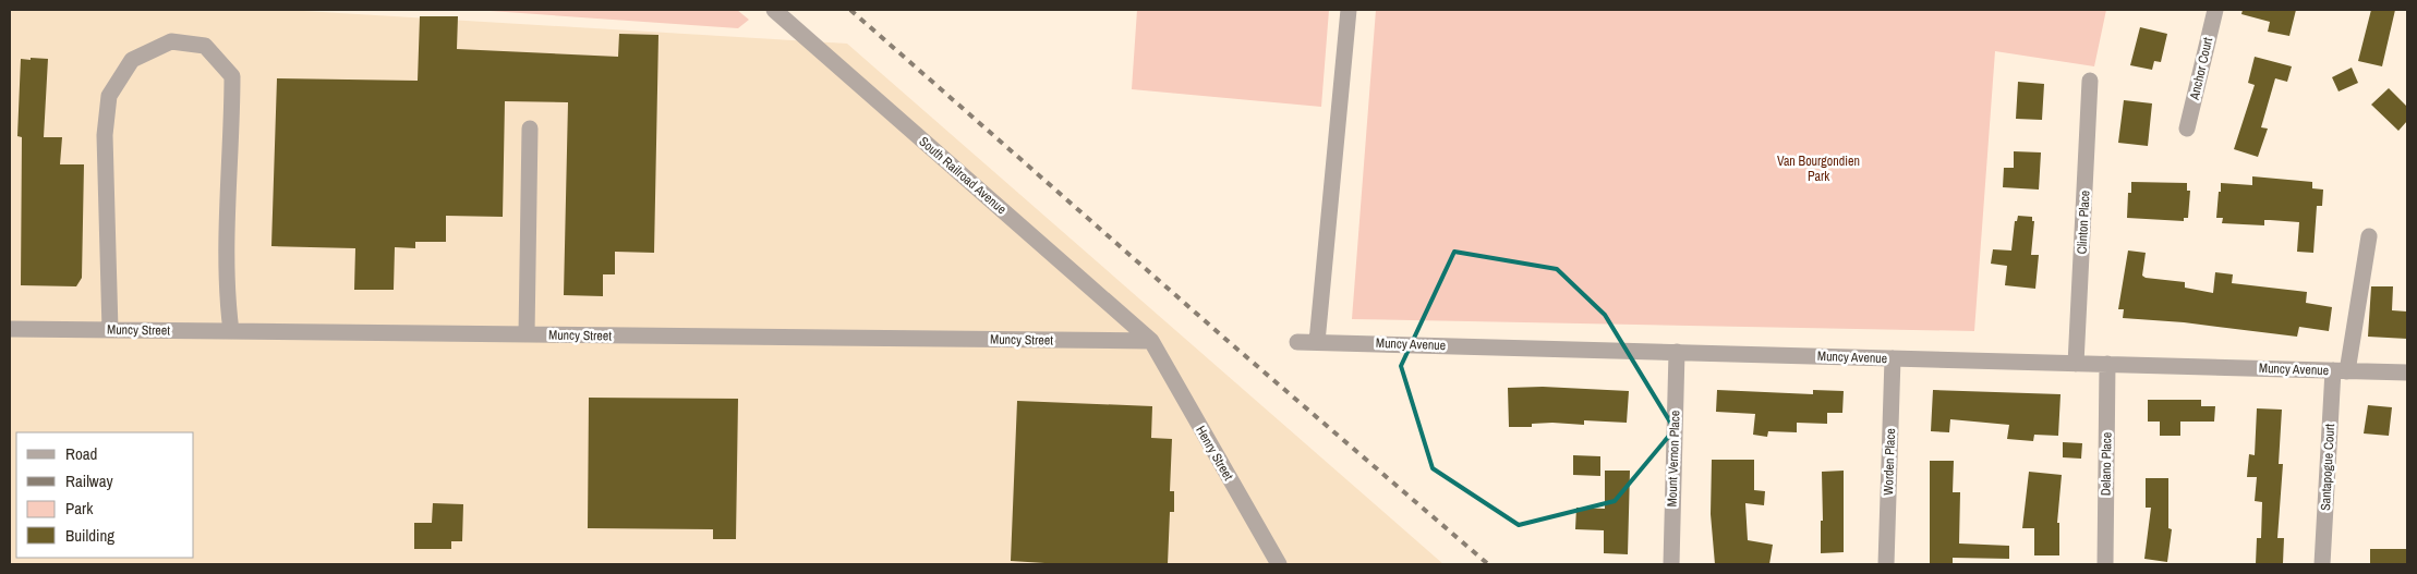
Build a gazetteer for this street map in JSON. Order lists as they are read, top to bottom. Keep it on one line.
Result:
{"streets":{"street":["Anchor Court","South Railroad Avenue","Clinton Place","Muncy Street","Muncy Avenue","Henry Street","Mount Vernon Place","Worden Place","Delano Place","Santapogue Court"]},"crossings":[["South Railroad Avenue","Muncy Street"],["South Railroad Avenue","Henry Street"],["Clinton Place","Muncy Avenue"],["Muncy Street","Henry Street"],["Muncy Avenue","Mount Vernon Place"],["Muncy Avenue","Worden Place"],["Muncy Avenue","Delano Place"],["Muncy Avenue","Santapogue Court"]],"parks":["Van Bourgondien Park"],"legend":["Road","Railway","Park","Building"]}
